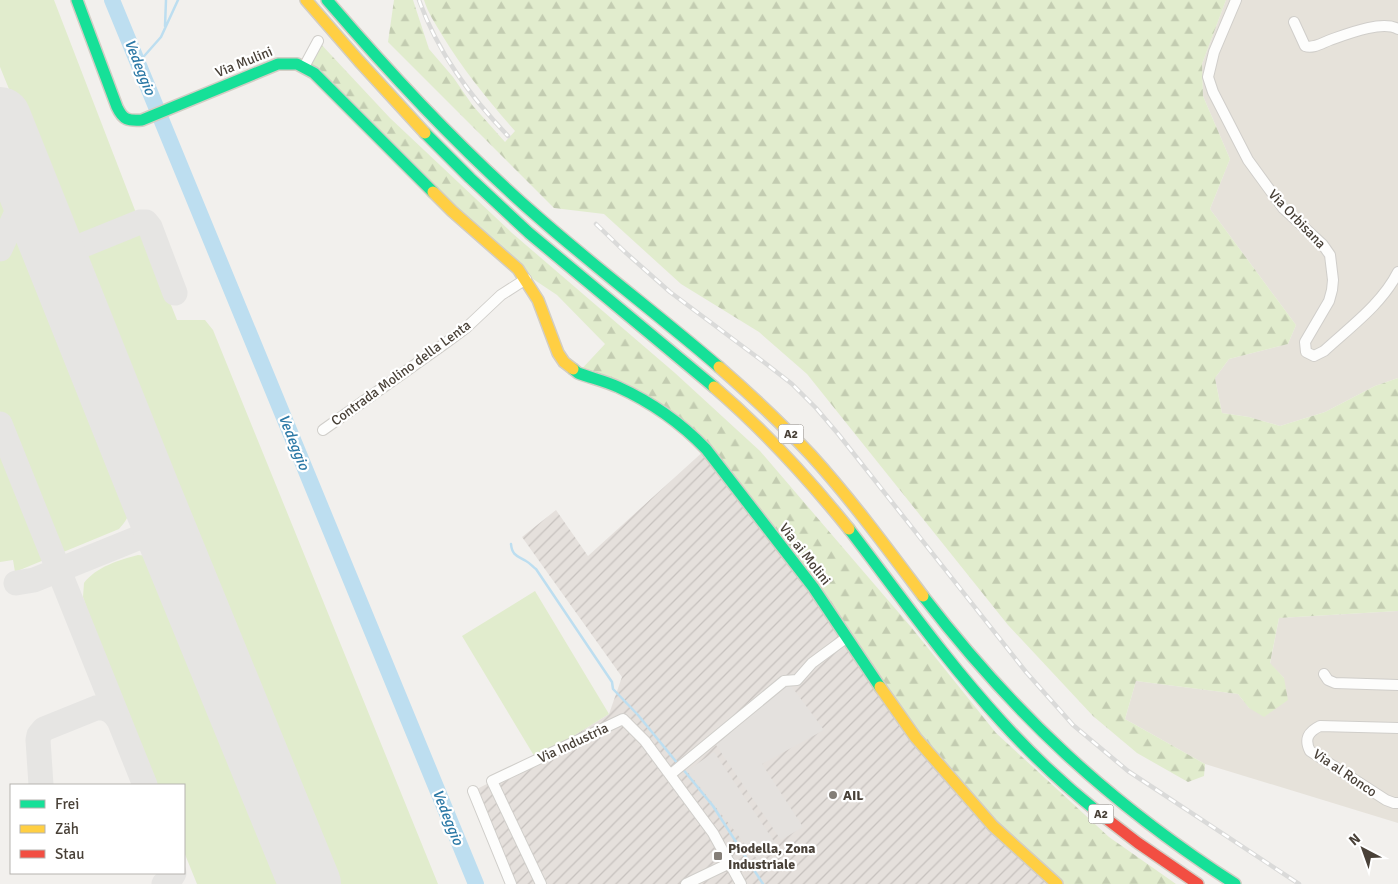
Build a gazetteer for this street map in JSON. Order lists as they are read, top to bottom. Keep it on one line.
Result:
{"streets":{"main road":["Via Mulini","A2","Via ai Molini"],"street":["Via Orbisana","Contrada Molino della Lenta","Via Industria","Via al Ronco"]},"crossings":[["Via Mulini","Via ai Molini"],["Contrada Molino della Lenta","Via ai Molini"]],"water":["Vedeggio"],"places":{"other":["AIL"],"transit":["Piodella, Zona Industriale"]},"legend":["Frei","Zäh","Stau"],"north":"top left"}
